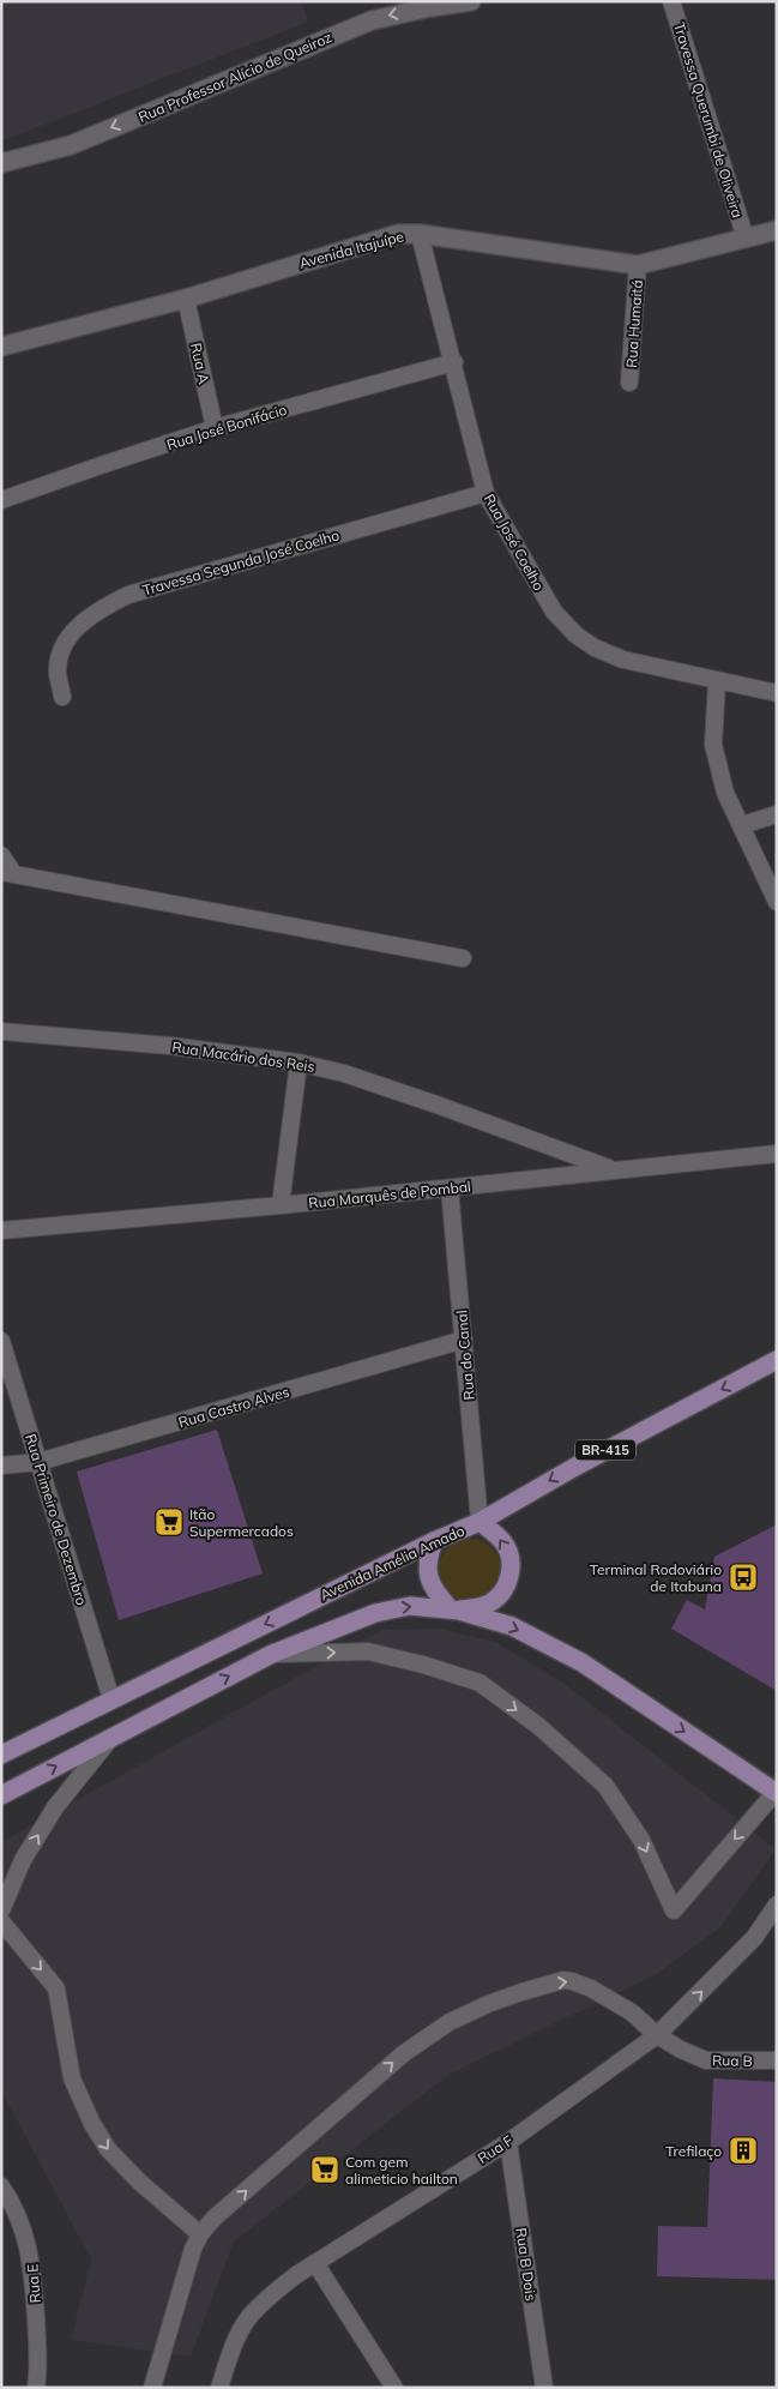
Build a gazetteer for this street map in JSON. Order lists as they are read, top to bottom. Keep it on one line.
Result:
{"streets":{"main road":["Rua Professor Alício de Queiroz","Avenida Itajuípe","BR-415","Avenida Amélia Amado"],"street":["Travessa Querumbi de Oliveira","Rua Humaitá","Rua A","Rua José Bonifácio","Rua José Coelho","Travessa Segunda José Coelho","Rua Macário dos Reis","Rua Marquês de Pombal","Rua do Canal","Rua Castro Alves","Rua Primeiro de Dezembro","Rua B","Rua F","Rua B Dois","Rua E"]},"crossings":[["Travessa Querumbi de Oliveira","Avenida Itajuípe"],["Avenida Itajuípe","Rua Humaitá"],["Avenida Itajuípe","Rua A"],["Avenida Itajuípe","Rua José Coelho"],["Rua A","Rua José Bonifácio"],["Rua José Bonifácio","Rua José Coelho"],["Rua José Coelho","Travessa Segunda José Coelho"],["Rua Macário dos Reis","Rua Marquês de Pombal"],["Rua Marquês de Pombal","Rua do Canal"],["Rua do Canal","Rua Castro Alves"],["Rua do Canal","Avenida Amélia Amado"],["Rua Castro Alves","Rua Primeiro de Dezembro"],["Rua Primeiro de Dezembro","Avenida Amélia Amado"],["Rua B","Rua F"],["Rua F","Rua B Dois"]],"one_way":["Rua Professor Alício de Queiroz","Rua B"],"places":{"supermarket":["Itão Supermercados","Com gem alimeticio hailton"],"bus stop":["Terminal Rodoviário de Itabuna"],"building":["Trefilaço"]}}
